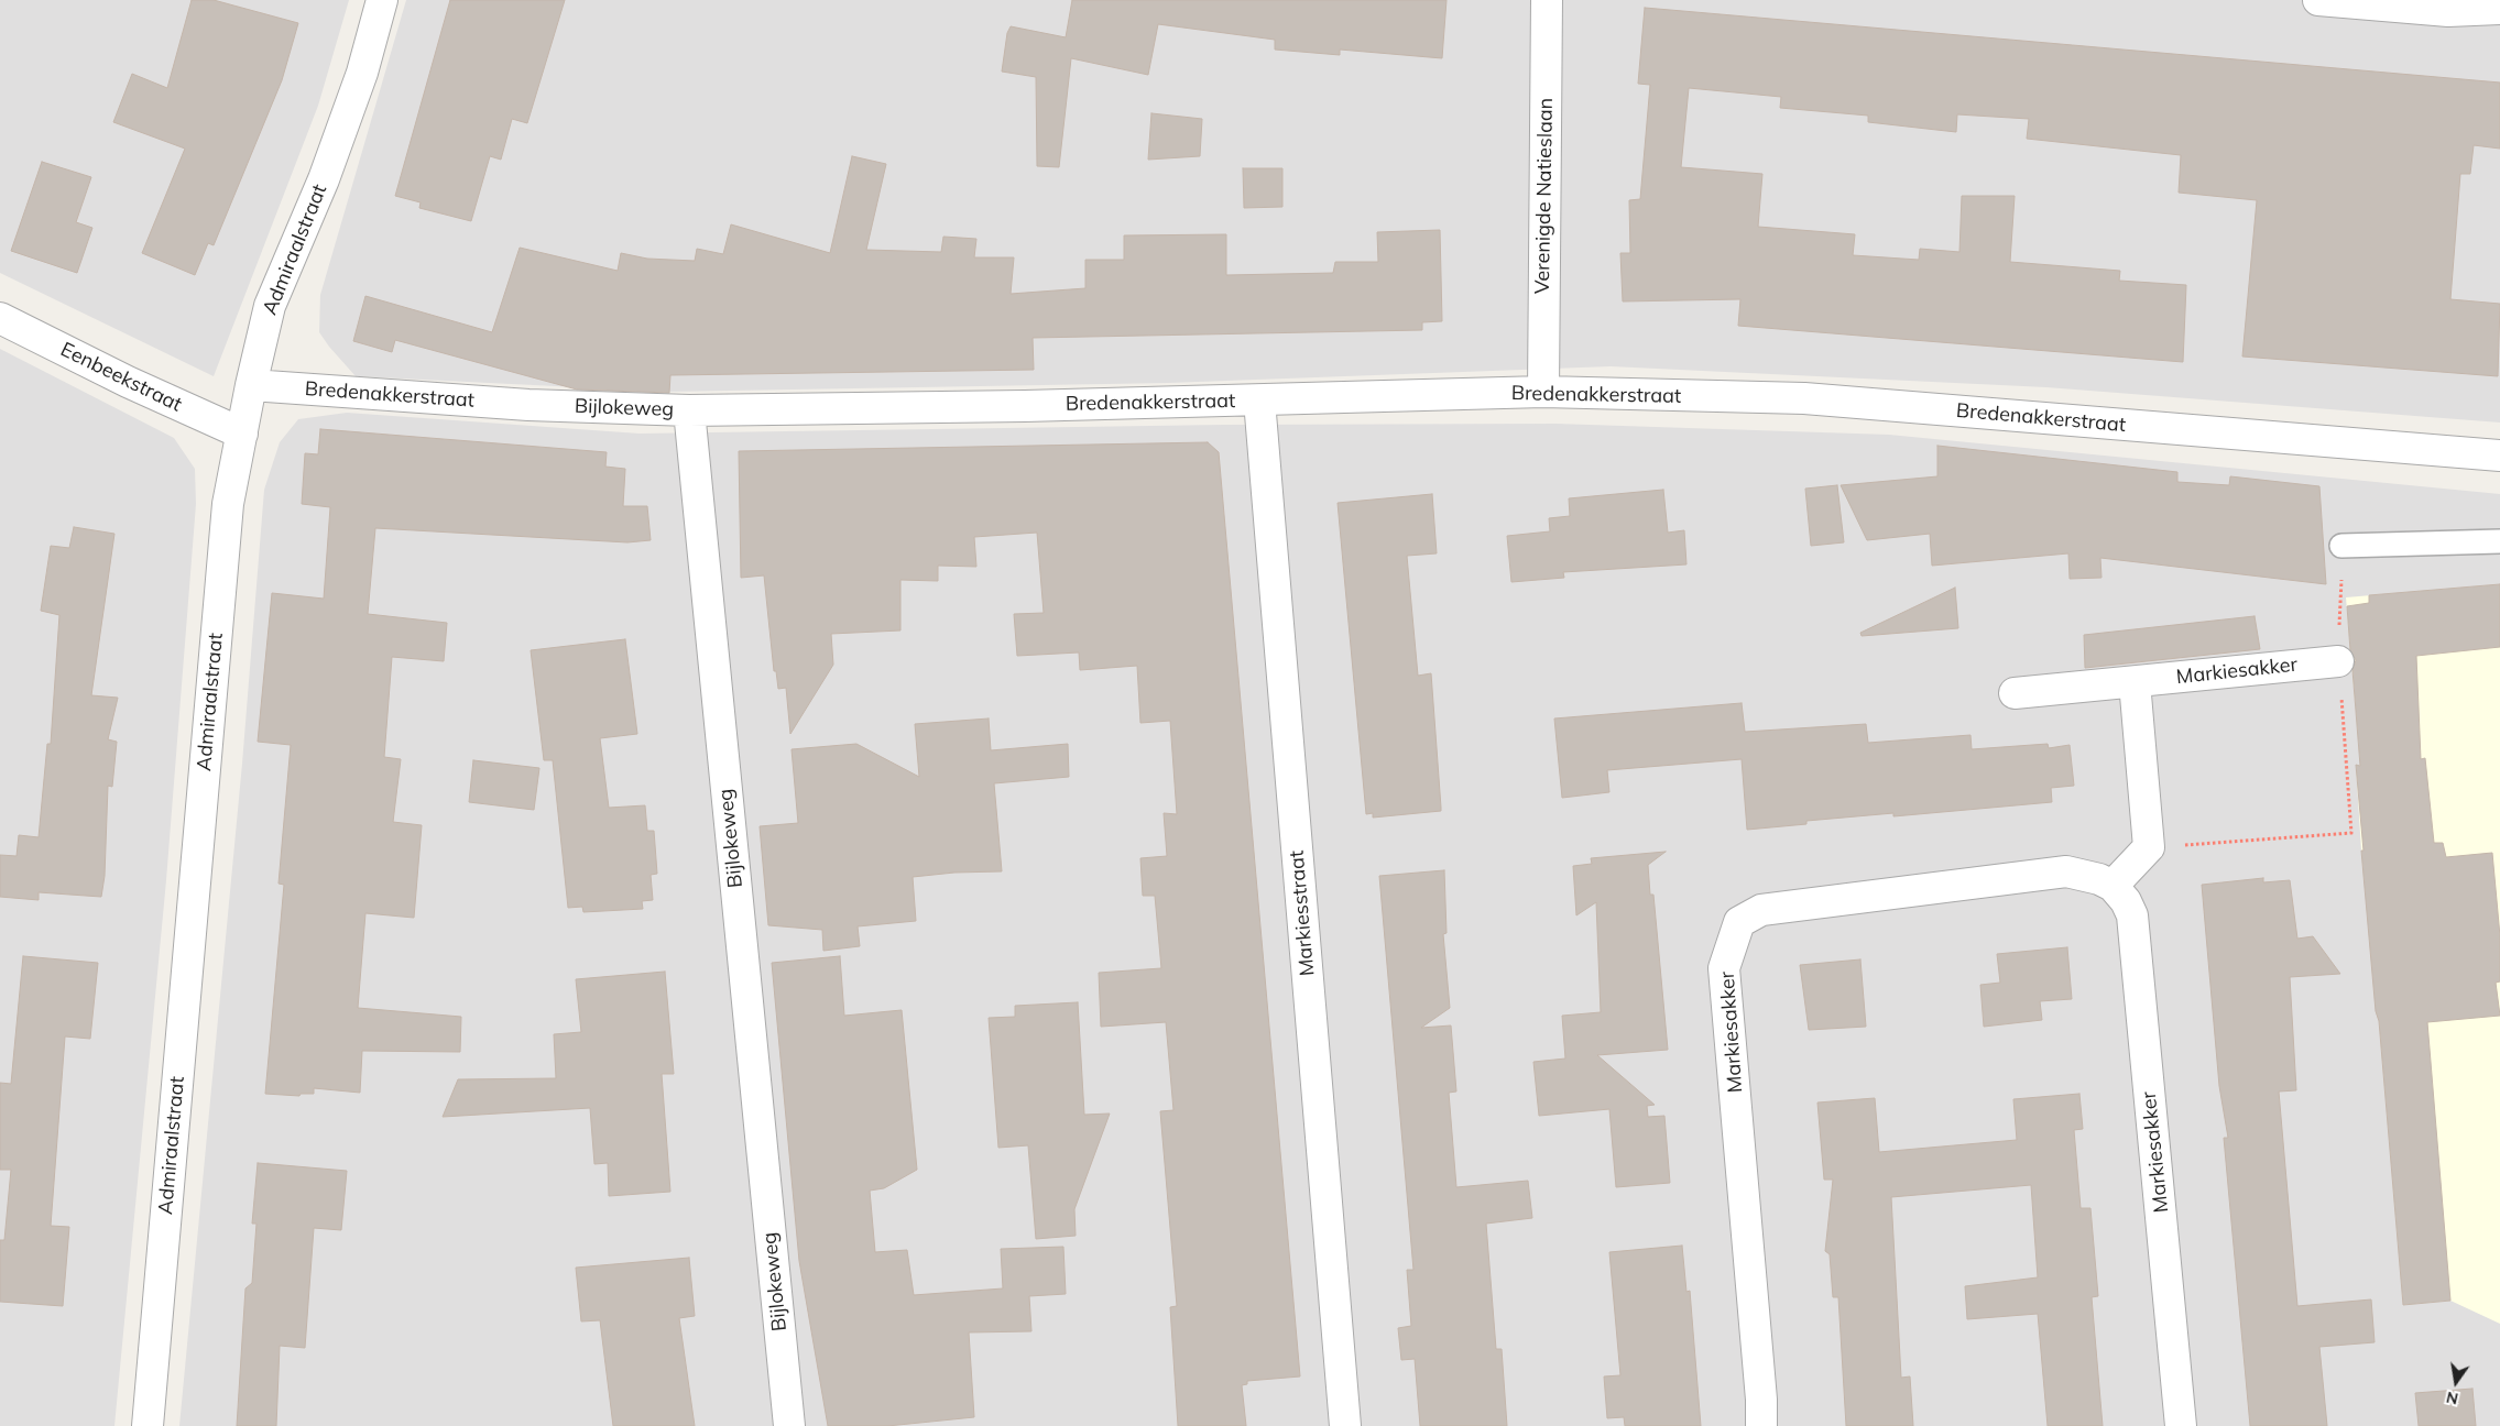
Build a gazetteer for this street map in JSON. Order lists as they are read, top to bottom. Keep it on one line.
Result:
{"streets":{"street":["Verenigde Natieslaan","Admiraalstraat","Eenbeekstraat","Bredenakkerstraat","Bijlokeweg","Markiesakker","Markiesstraat"]},"crossings":[["Verenigde Natieslaan","Bredenakkerstraat"],["Admiraalstraat","Eenbeekstraat"],["Admiraalstraat","Bredenakkerstraat"],["Bredenakkerstraat","Bijlokeweg"],["Bredenakkerstraat","Markiesstraat"]],"north":"bottom"}
